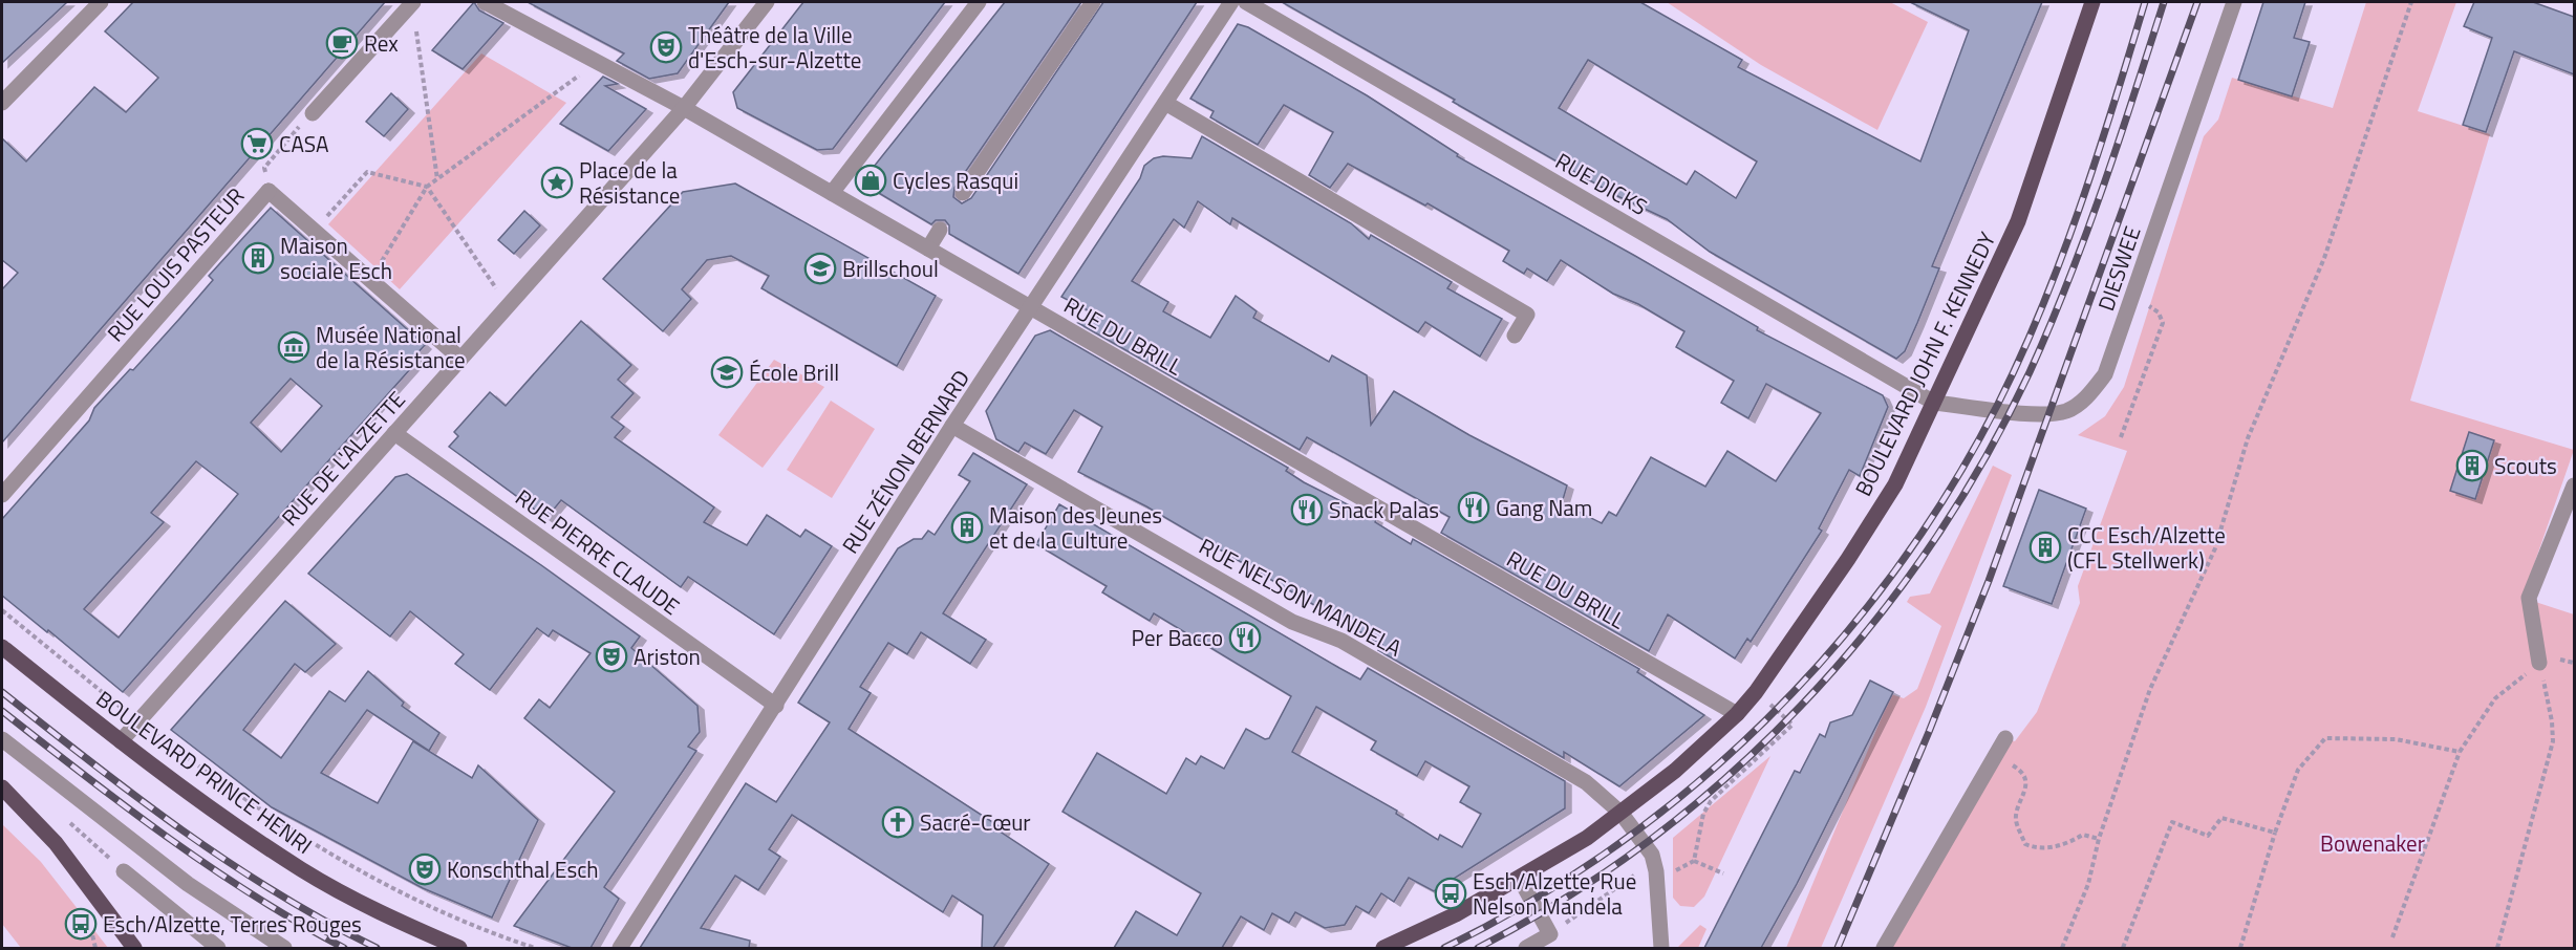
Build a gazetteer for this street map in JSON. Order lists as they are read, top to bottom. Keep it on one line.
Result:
{"streets":{"main road":["BOULEVARD JOHN F. KENNEDY","BOULEVARD PRINCE HENRI"],"street":["RUE DICKS","RUE LOUIS PASTEUR","DIESWEE","RUE DU BRILL","RUE DE L'ALZETTE","RUE ZÉNON BERNARD","RUE PIERRE CLAUDE","RUE NELSON MANDELA"]},"crossings":[["RUE DICKS","DIESWEE"],["RUE DICKS","BOULEVARD JOHN F. KENNEDY"],["DIESWEE","BOULEVARD JOHN F. KENNEDY"],["RUE DU BRILL","BOULEVARD JOHN F. KENNEDY"],["RUE DU BRILL","RUE DE L'ALZETTE"],["RUE DU BRILL","RUE ZÉNON BERNARD"],["BOULEVARD JOHN F. KENNEDY","RUE NELSON MANDELA"],["RUE DE L'ALZETTE","RUE PIERRE CLAUDE"],["RUE DE L'ALZETTE","BOULEVARD PRINCE HENRI"],["RUE ZÉNON BERNARD","RUE PIERRE CLAUDE"],["RUE ZÉNON BERNARD","RUE NELSON MANDELA"]],"parks":["Bowenaker"],"places":{"cafe":["Rex"],"theatre":["Théâtre de la Ville d'Esch-sur-Alzette","Ariston","Konschthal Esch"],"supermarket":["CASA"],"shop":["Cycles Rasqui"],"place":["Place de la Résistance"],"building":["Maison sociale Esch","Scouts","Maison des Jeunes et de la Culture","CCC Esch/Alzette (CFL Stellwerk)"],"school or university":["Brillschoul","École Brill"],"museum":["Musée National de la Résistance"],"restaurant":["Gang Nam","Snack Palas","Per Bacco"],"church":["Sacré-Cœur"],"bus stop":["Esch/Alzette, Rue Nelson Mandela","Esch/Alzette, Terres Rouges"]}}
